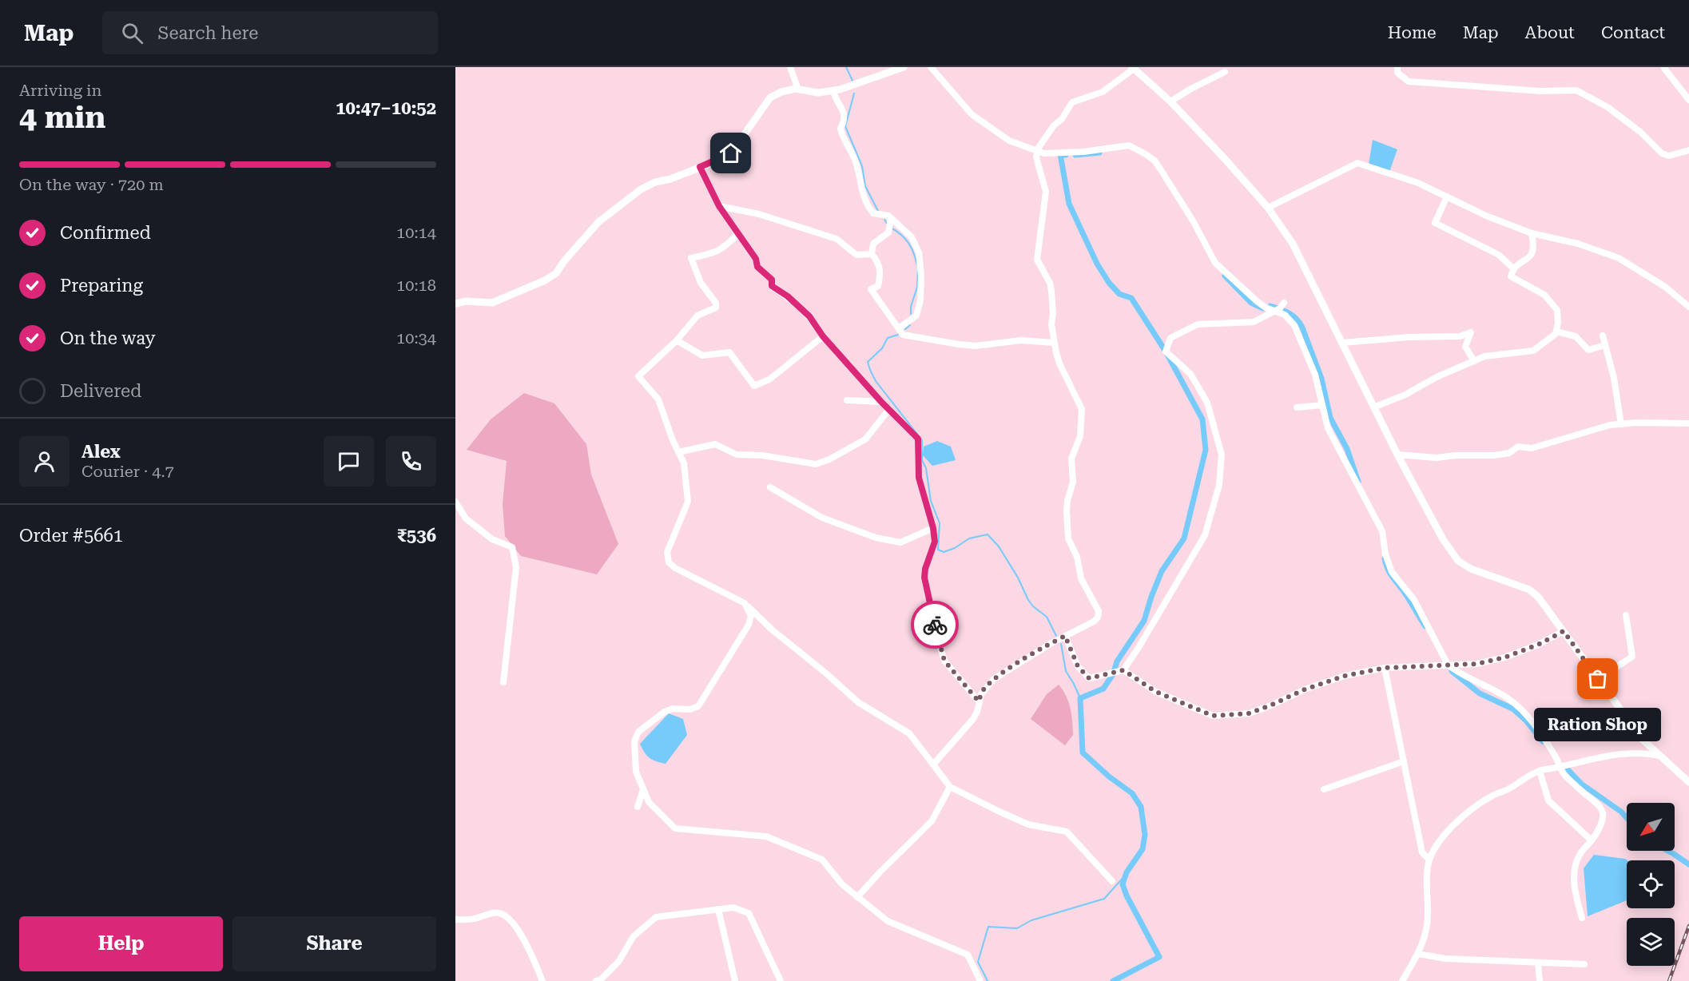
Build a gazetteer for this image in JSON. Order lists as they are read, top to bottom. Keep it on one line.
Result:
{"places":["Ration Shop"],"north":"bottom left","page":{"header":"Map","search":"Search here","nav":["Home","Map","About","Contact"],"heading":["4 min","Arriving in","10:47–10:52"],"panel":["Alex","Courier · 4.7","Order #5661","₹536"],"bar":"On the way · 720 m","list":[["Confirmed","10:14"],["Preparing","10:18"],["On the way","10:34"],"Delivered"],"bubble":"Ration Shop","buttons":["Help","Share"]}}
